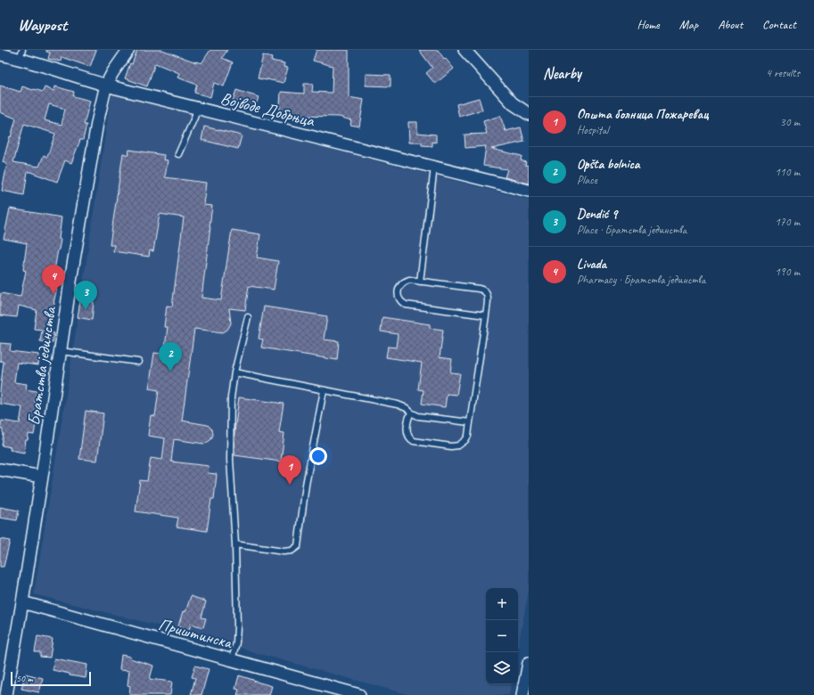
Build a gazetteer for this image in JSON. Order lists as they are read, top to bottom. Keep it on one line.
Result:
{"streets":{"street":["Војводе Добрњца","Братства јединства","Приштинска"]},"crossings":[["Војводе Добрњца","Братства јединства"],["Братства јединства","Приштинска"]],"scale_bar":"50 m","page":{"header":"Waypost","nav":["Home","Map","About","Contact"],"heading":["Nearby","4 results"],"list":[{"mark":"1","name":"Општа болница Пожаревац","note":"Hospital","value":"30 m"},{"mark":"2","name":"Opšta bolnica","note":"Place","value":"110 m"},{"mark":"3","name":"Dendić 9","note":"Place · Братства јединства","value":"170 m"},{"mark":"4","name":"Livada","note":"Pharmacy · Братства јединства","value":"190 m"}],"pins":["4","3","2","1"],"map_buttons":["+","−"],"scale":"50 m"}}
